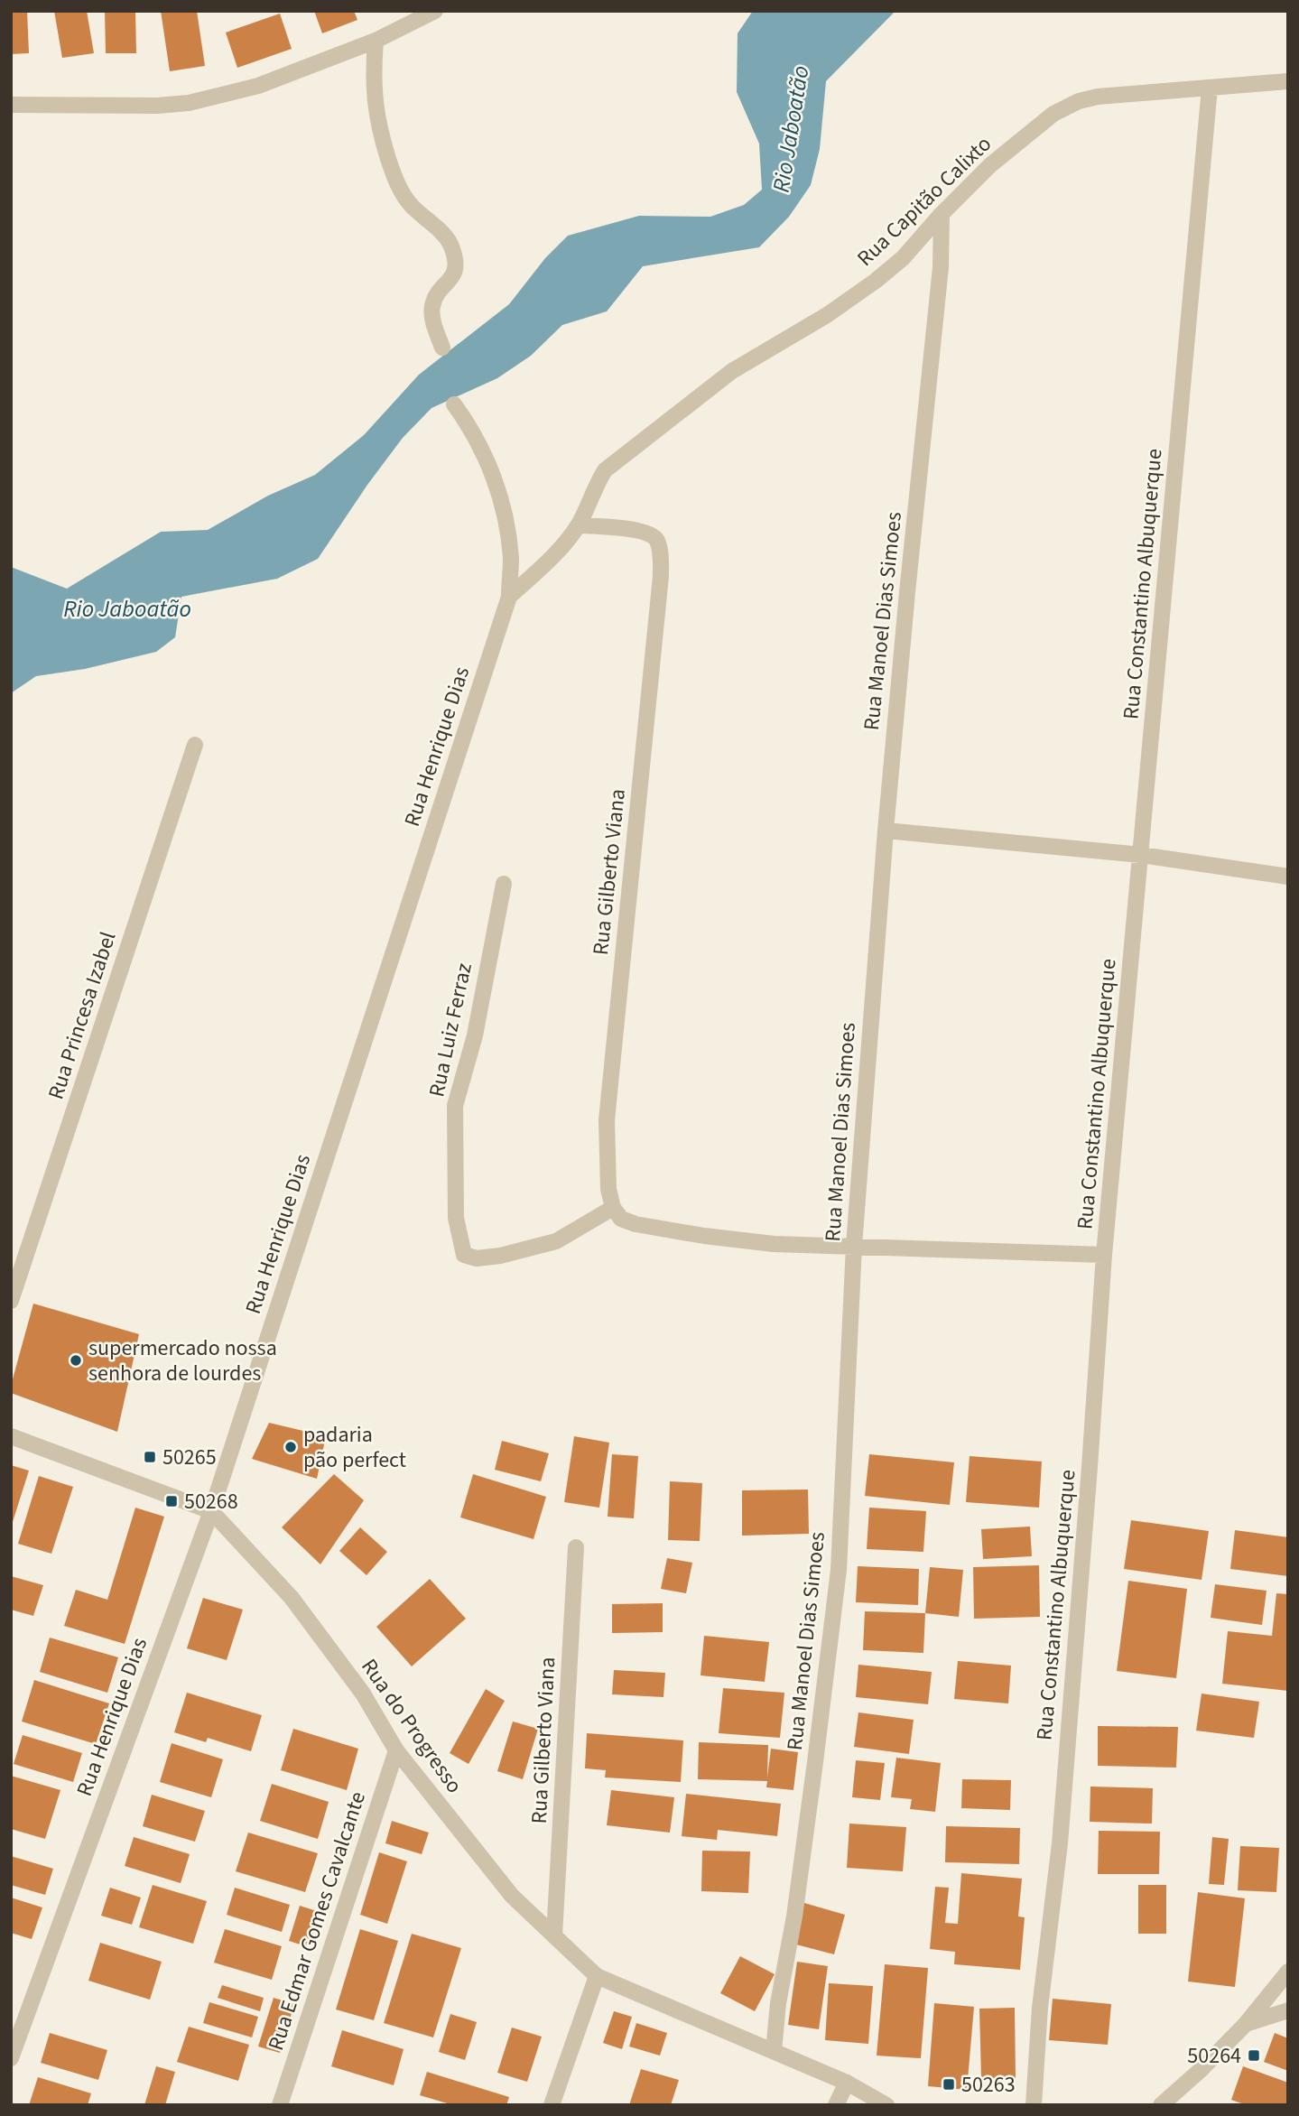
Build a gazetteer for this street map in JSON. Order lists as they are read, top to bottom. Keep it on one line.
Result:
{"streets":{"street":["Rua Capitão Calixto","Rua Constantino Albuquerque","Rua Manoel Dias Simoes","Rua Henrique Dias","Rua Gilberto Viana","Rua Princesa Izabel","Rua Luiz Ferraz","Rua do Progresso","Rua Edmar Gomes Cavalcante"]},"crossings":[["Rua Capitão Calixto","Rua Constantino Albuquerque"],["Rua Capitão Calixto","Rua Manoel Dias Simoes"],["Rua Capitão Calixto","Rua Henrique Dias"],["Rua Capitão Calixto","Rua Gilberto Viana"],["Rua Manoel Dias Simoes","Rua do Progresso"],["Rua Henrique Dias","Rua do Progresso"],["Rua Gilberto Viana","Rua Luiz Ferraz"],["Rua Gilberto Viana","Rua do Progresso"],["Rua do Progresso","Rua Edmar Gomes Cavalcante"]],"water":["Rio Jaboatão"],"places":{"other":["supermercado nossa senhora de lourdes","padaria pão perfect"],"transit":["50265","50268","50264","50263"]}}
